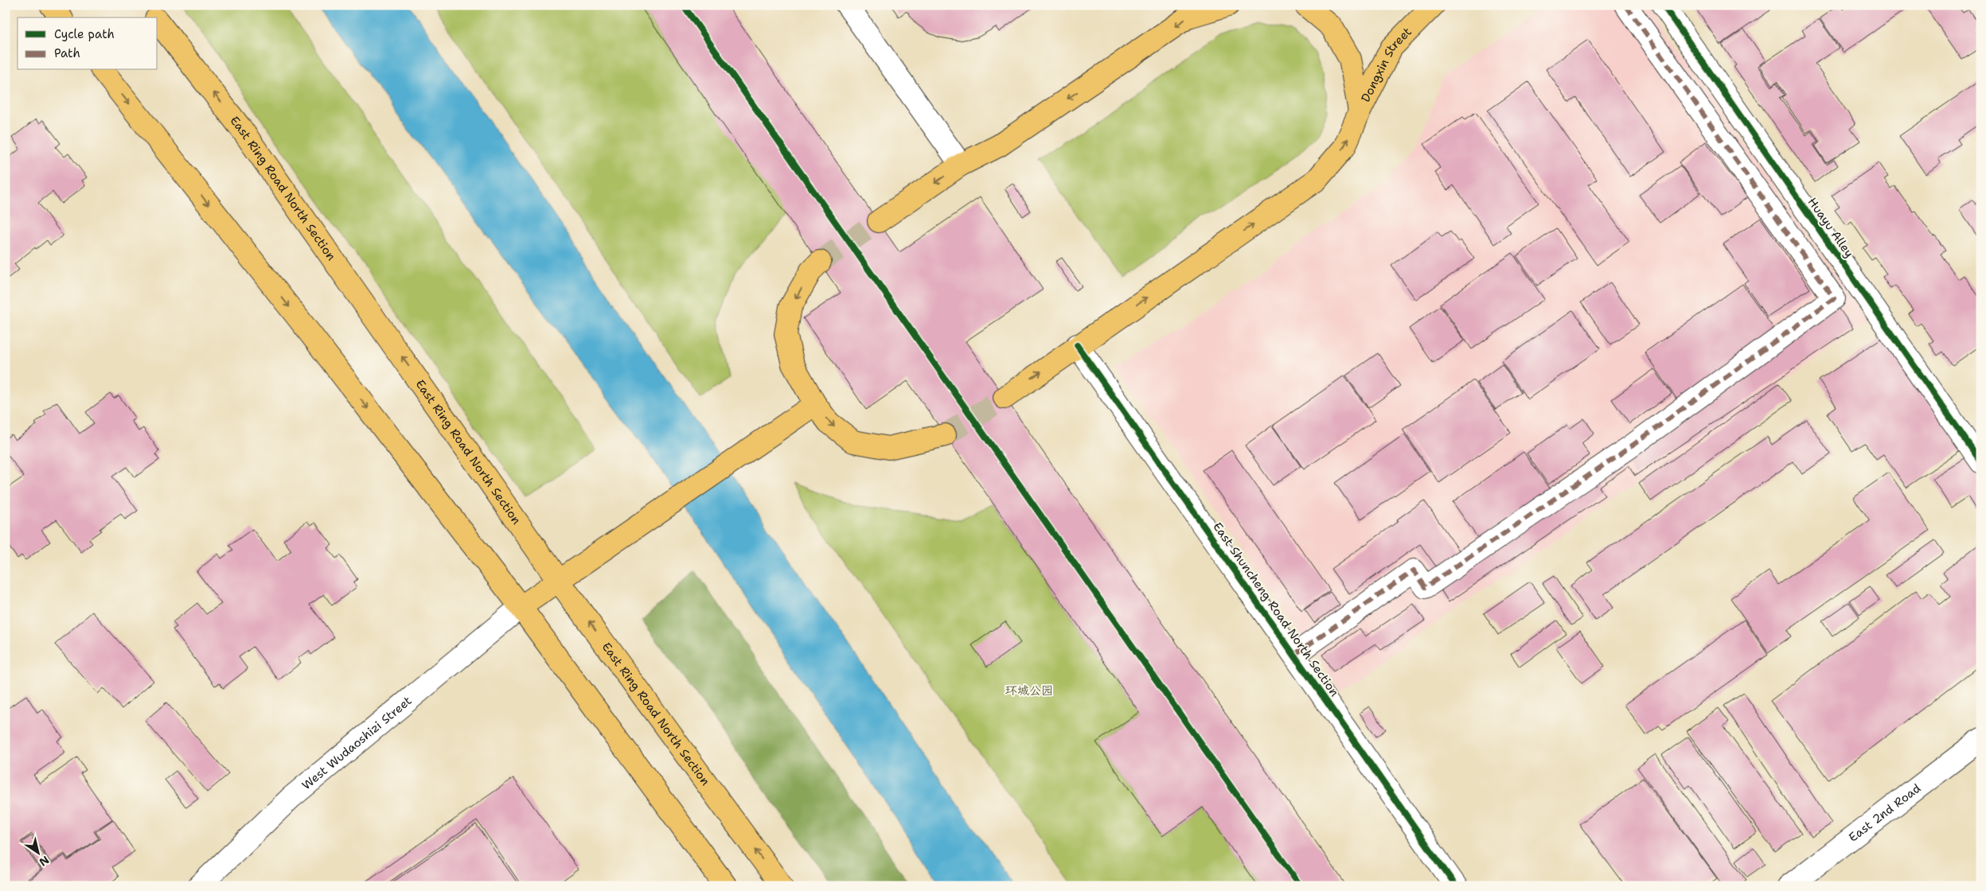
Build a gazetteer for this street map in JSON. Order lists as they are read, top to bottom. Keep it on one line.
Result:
{"streets":{"main road":["Dongxin Street","East Ring Road North Section"],"street":["Huayu Alley","East Shuncheng Road North Section","West Wudaoshizi Street","East 2nd Road"]},"crossings":[["Dongxin Street","East Shuncheng Road North Section"]],"one_way":["Dongxin Street"],"parks":["环城公园"],"legend":["Cycle path","Path"],"north":"bottom right"}
